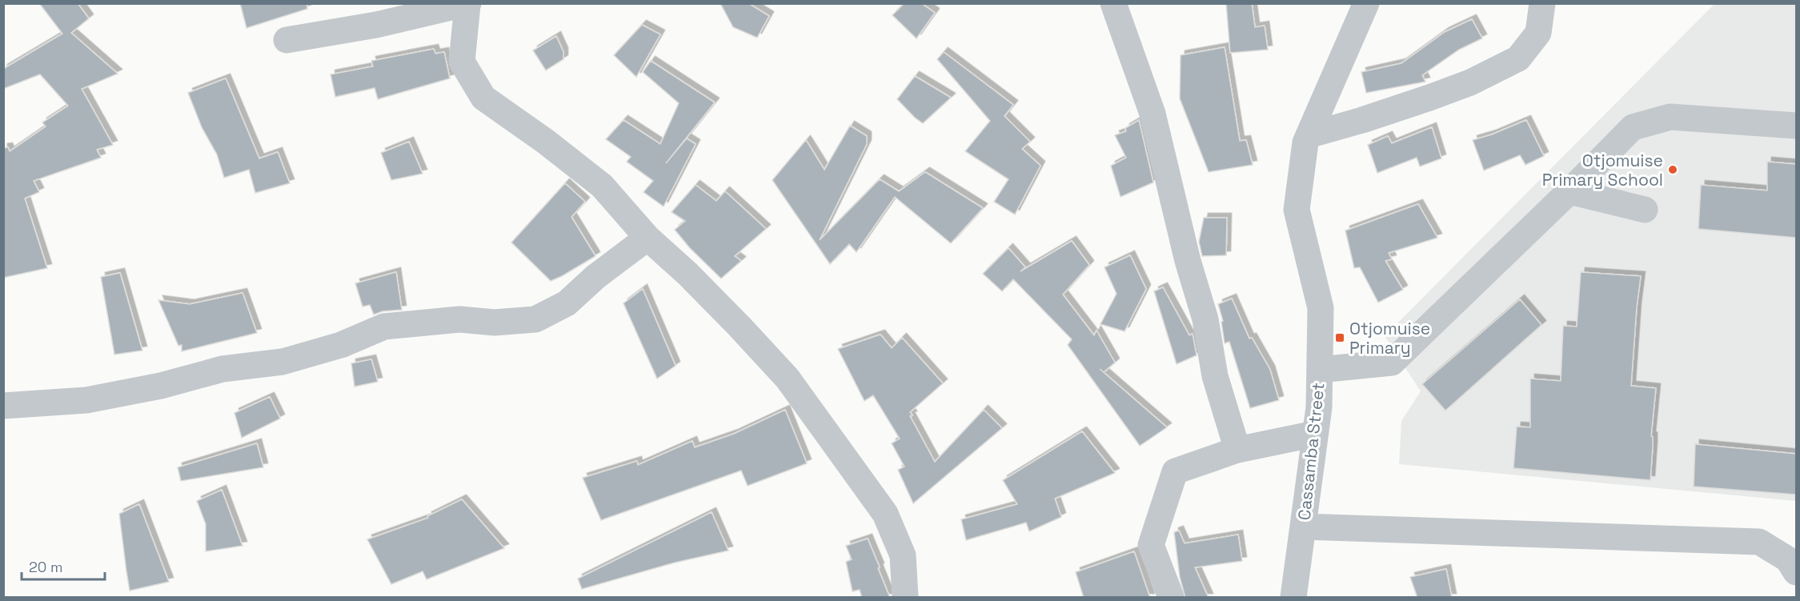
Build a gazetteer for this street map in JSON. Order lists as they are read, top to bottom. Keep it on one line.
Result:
{"streets":{"street":["Cassamba Street"]},"places":{"other":["Otjomuise Primary School"],"transit":["Otjomuise Primary"]},"scale_bar":"20 m"}
